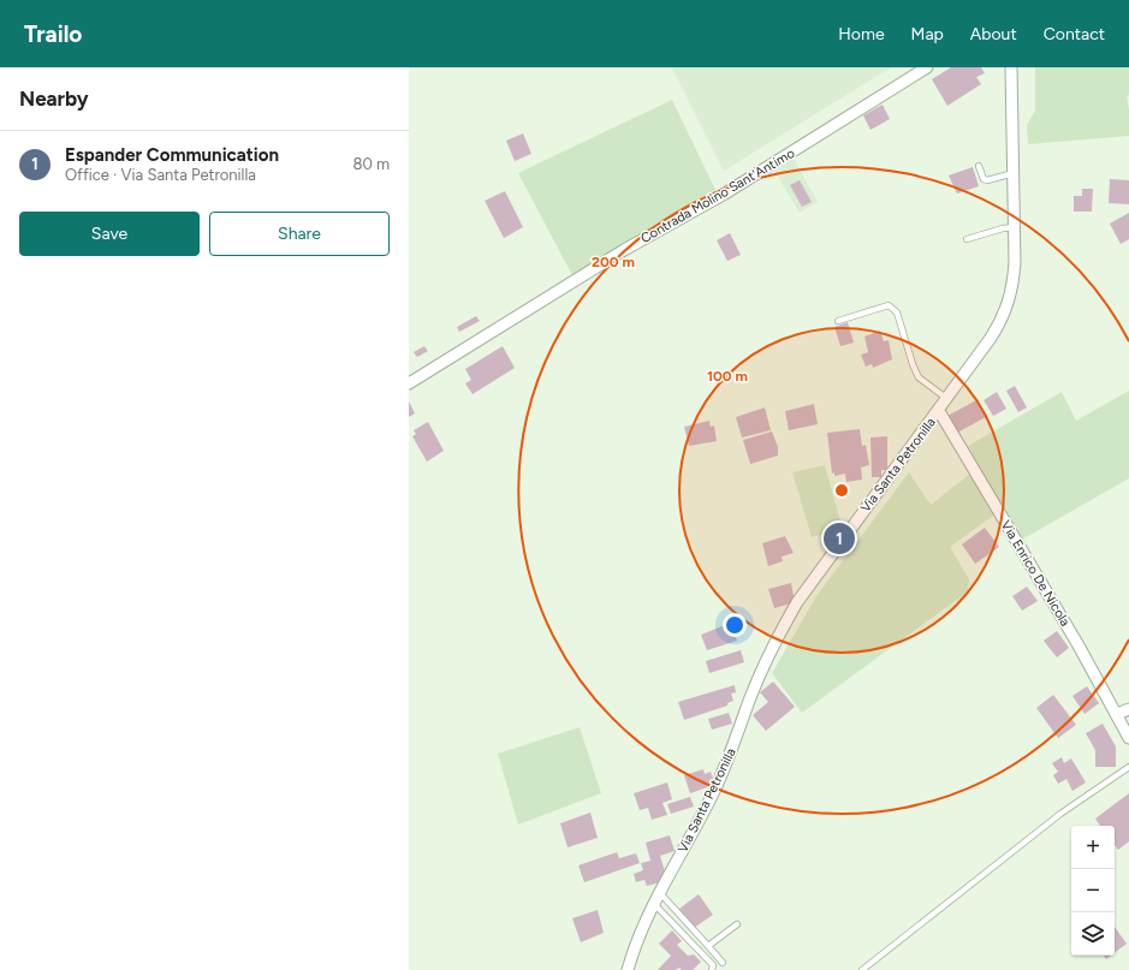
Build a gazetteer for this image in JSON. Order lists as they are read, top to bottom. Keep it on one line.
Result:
{"streets":{"street":["Contrada Molino Sant'Antimo","Via Santa Petronilla","Via Enrico De Nicola"]},"crossings":[["Via Santa Petronilla","Via Enrico De Nicola"]],"page":{"header":"Trailo","nav":["Home","Map","About","Contact"],"heading":"Nearby","list":[{"mark":"1","name":"Espander Communication","note":"Office · Via Santa Petronilla","value":"80 m"}],"buttons":["Save","Share"],"pins":"1","map_buttons":["+","−"]},"rings":["200 m","100 m"]}
